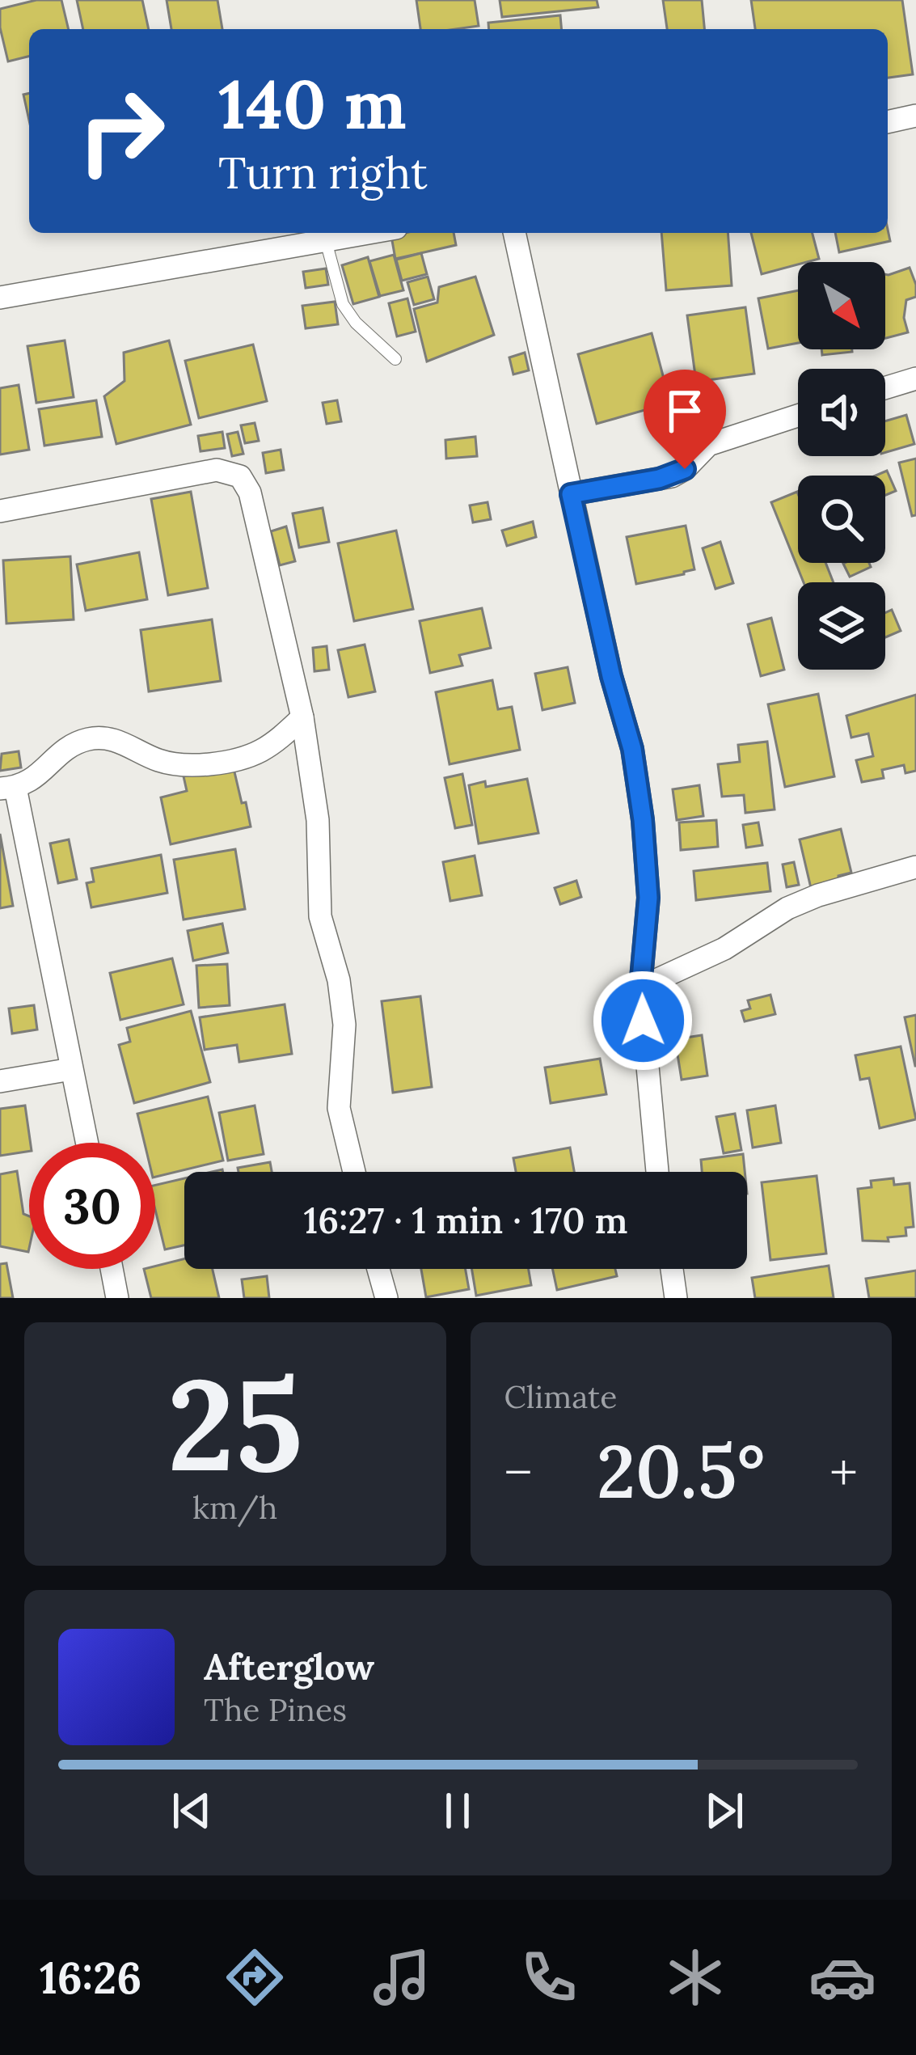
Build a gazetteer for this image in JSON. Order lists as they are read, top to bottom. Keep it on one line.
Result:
{"north":"bottom right","page":{"turn":["140 m","Turn right"],"limit":"30","trip":"16:27 · 1 min · 170 m","tile":[["25","km/h"],"Climate"],"heat":["−","20.5°","+"],"song":["Afterglow","The Pines"],"tabs":"16:26"}}
